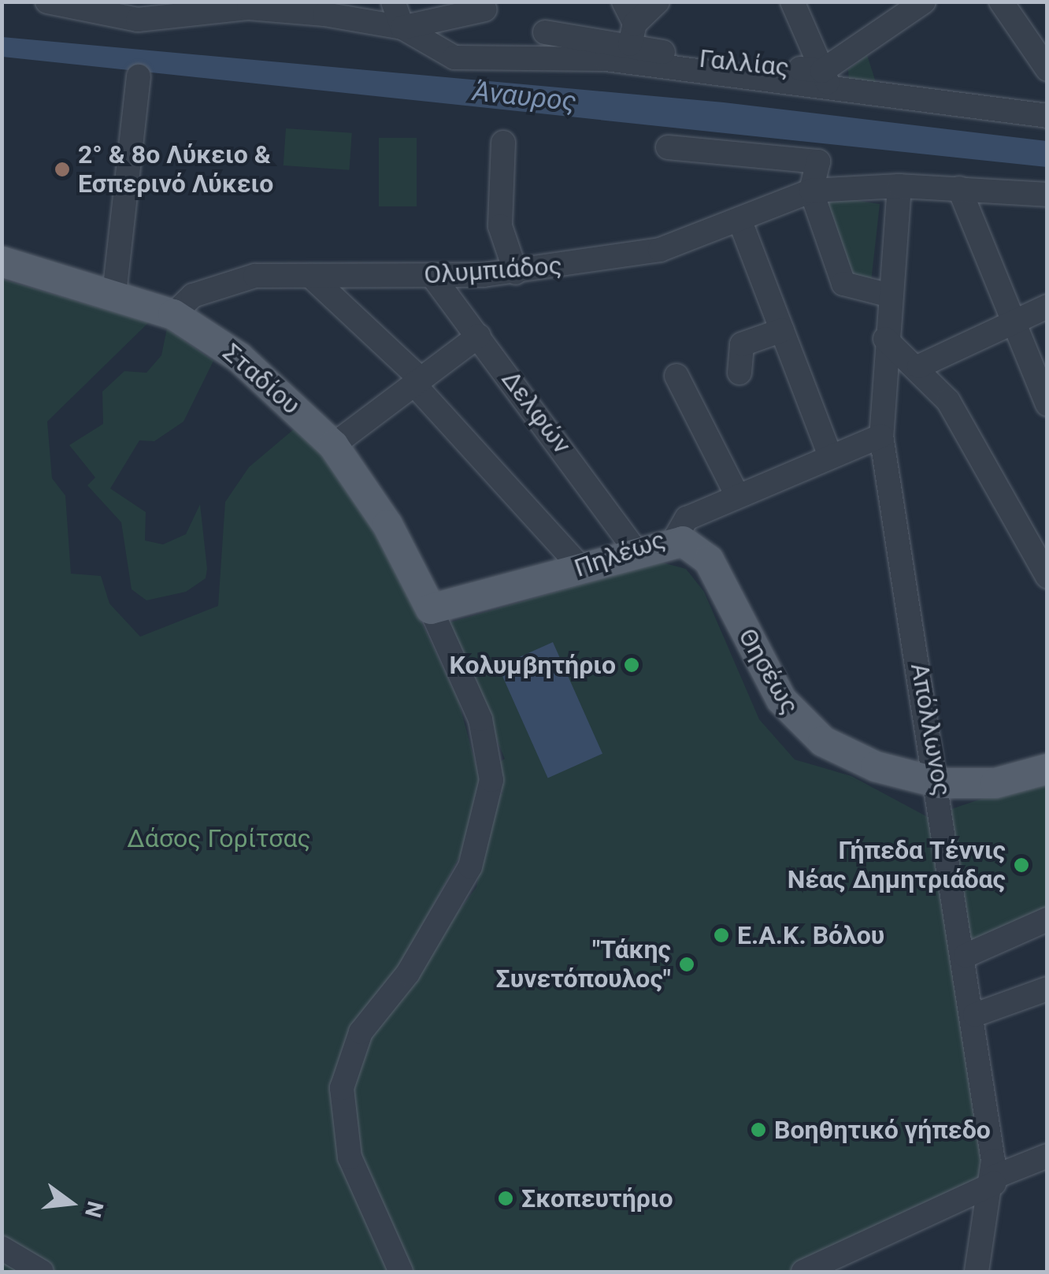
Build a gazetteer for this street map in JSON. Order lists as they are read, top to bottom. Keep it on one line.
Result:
{"streets":{"main road":["Σταδίου","Πηλέως","Θησέως"],"street":["Γαλλίας","Ολυμπιάδος","Δελφών","Απόλλωνος"]},"crossings":[["Ολυμπιάδος","Σταδίου"],["Ολυμπιάδος","Δελφών"],["Σταδίου","Πηλέως"],["Δελφών","Πηλέως"],["Πηλέως","Θησέως"],["Πηλέως","Απόλλωνος"],["Θησέως","Απόλλωνος"]],"water":["Άναυρος"],"parks":["Δάσος Γορίτσας"],"places":["2° & 8ο Λύκειο & Εσπερινό Λύκειο","Κολυμβητήριο","Γήπεδα Τέννις Νέας Δημητριάδας","Ε.Α.Κ. Βόλου","\"Τάκης Συνετόπουλος\"","Βοηθητικό γήπεδο","Σκοπευτήριο"],"north":"right"}
